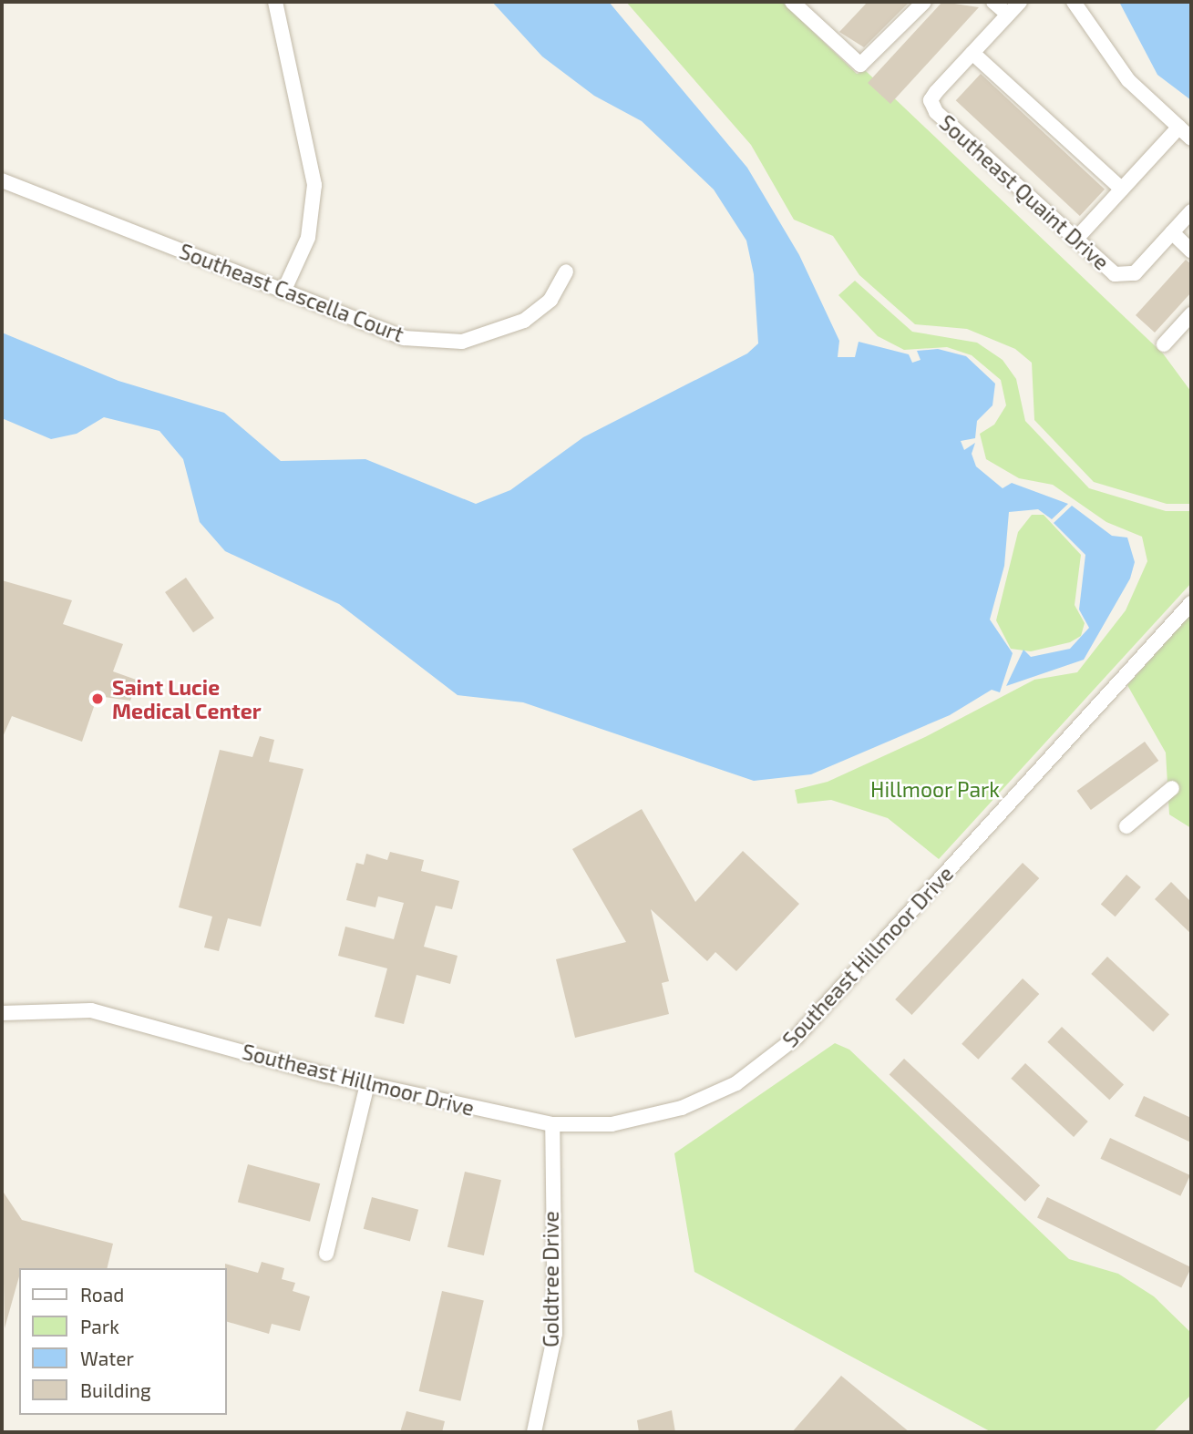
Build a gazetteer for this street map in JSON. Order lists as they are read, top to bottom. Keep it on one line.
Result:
{"streets":{"street":["Southeast Quaint Drive","Southeast Cascella Court","Southeast Hillmoor Drive","Goldtree Drive"]},"crossings":[["Southeast Hillmoor Drive","Goldtree Drive"]],"parks":["Hillmoor Park"],"places":["Saint Lucie Medical Center"],"legend":["Road","Park","Water","Building"]}
